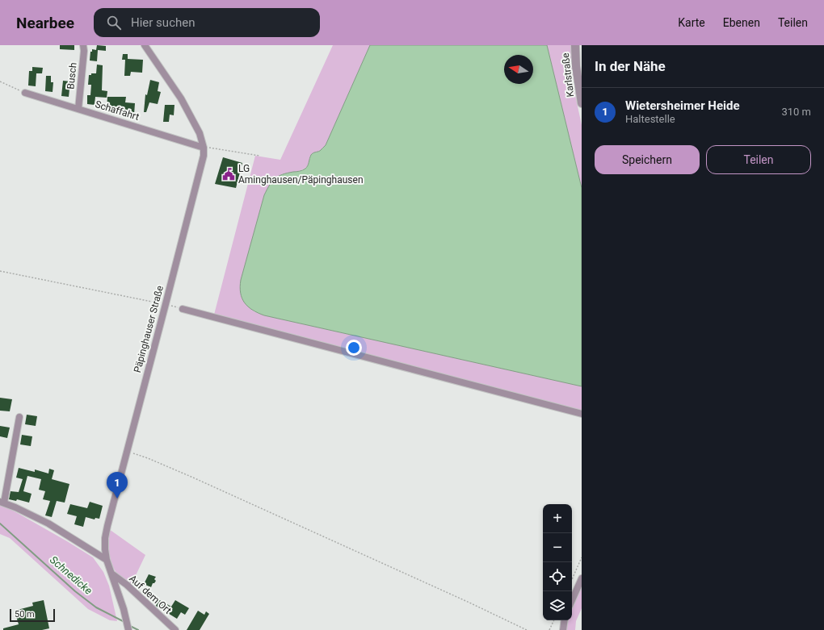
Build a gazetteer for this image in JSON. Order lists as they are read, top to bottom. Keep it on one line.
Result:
{"streets":{"street":["Karlstraße","Busch","Schaffahrt","Päpinghauser Straße","Auf dem Ort"]},"crossings":[["Busch","Schaffahrt"],["Schaffahrt","Päpinghauser Straße"],["Päpinghauser Straße","Auf dem Ort"]],"water":["Schnedicke"],"places":{"public building":["LG Aminghausen/Päpinghausen"]},"scale_bar":"50 m","north":"left","page":{"header":"Nearbee","search":"Hier suchen","nav":["Karte","Ebenen","Teilen"],"heading":"In der Nähe","list":[{"mark":"1","name":"Wietersheimer Heide","note":"Haltestelle","value":"310 m"}],"buttons":["Speichern","Teilen"],"pins":"1","map_buttons":["+","−"],"scale":"50 m"}}
